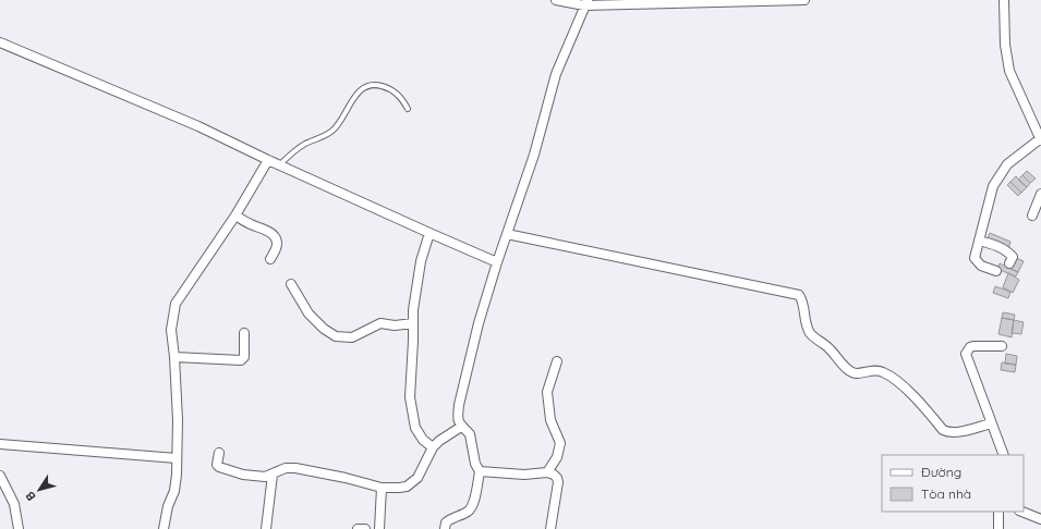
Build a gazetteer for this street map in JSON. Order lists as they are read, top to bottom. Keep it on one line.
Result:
{"legend":["Đường","Tòa nhà"],"north":"bottom left"}
